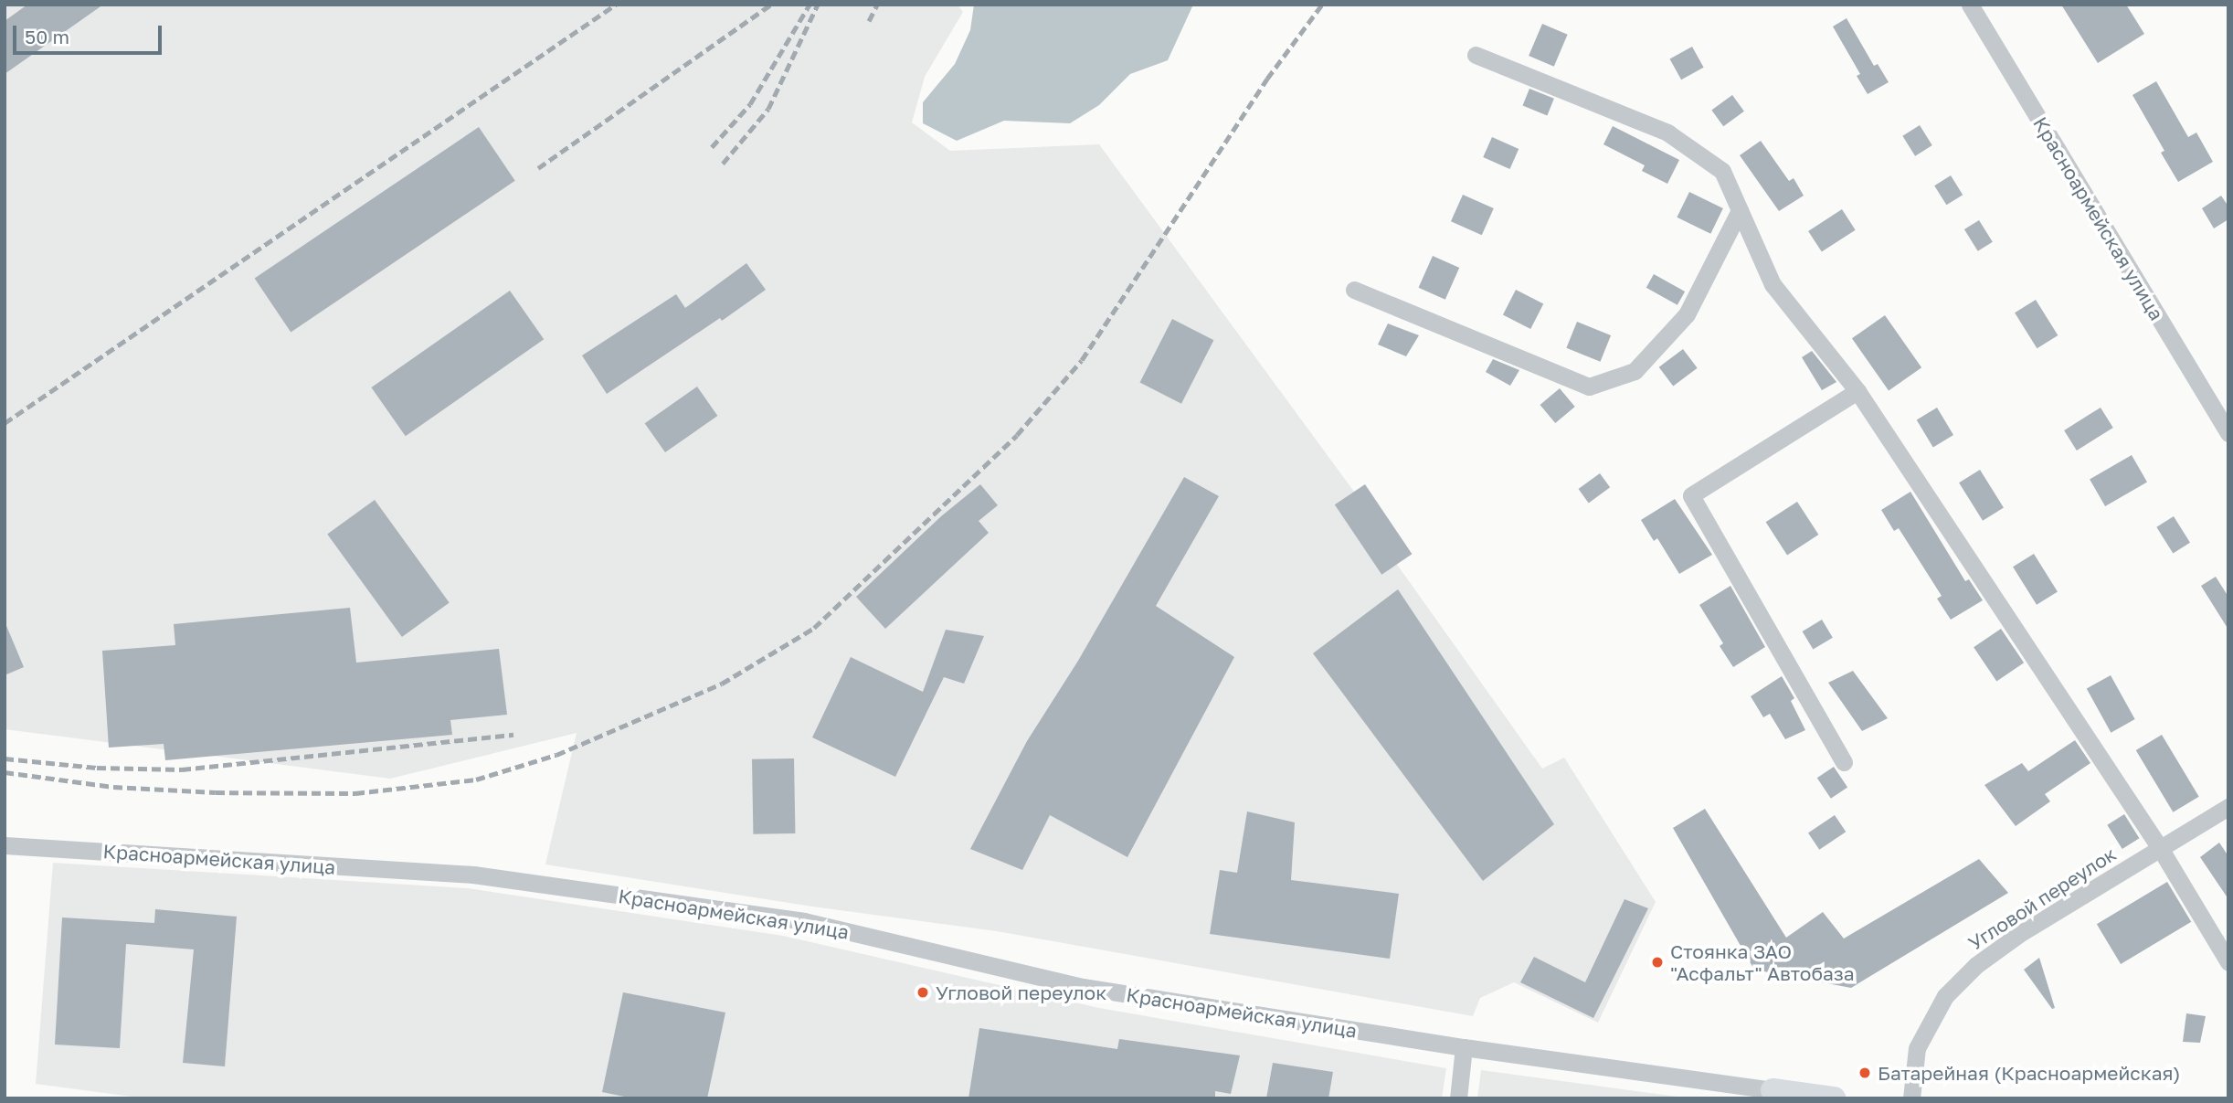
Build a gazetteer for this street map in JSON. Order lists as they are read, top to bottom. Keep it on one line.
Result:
{"streets":{"street":["Красноармейская улица","Угловой переулок"]},"places":["Стоянка ЗАО \"Асфальт\" Автобаза","Угловой переулок","Батарейная (Красноармейская)"],"scale_bar":"50 m"}
